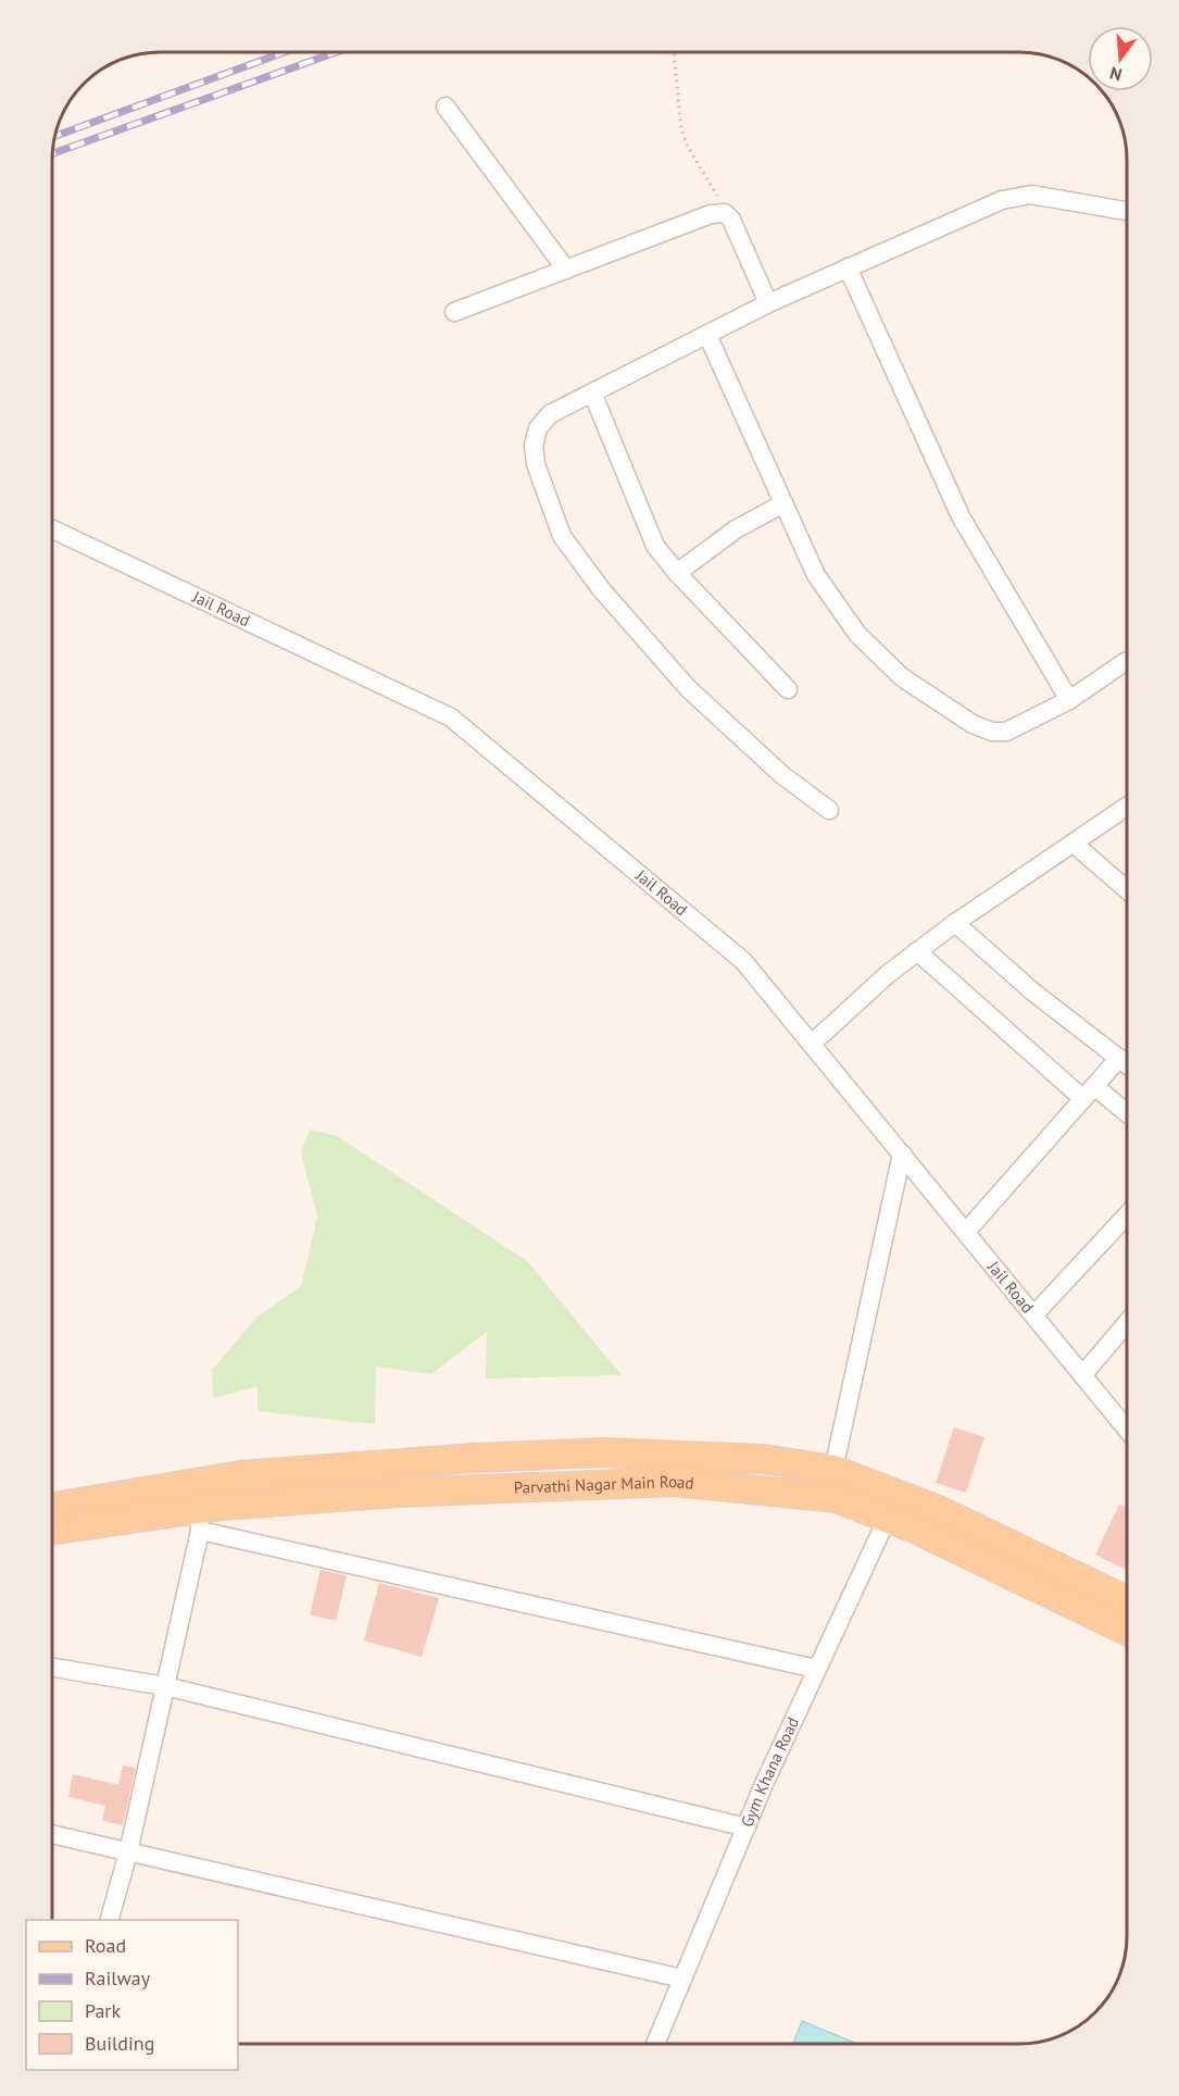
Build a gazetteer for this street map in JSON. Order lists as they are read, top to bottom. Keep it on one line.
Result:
{"streets":{"main road":["Parvathi Nagar Main Road"],"street":["Jail Road","Gym Khana Road"]},"crossings":[["Parvathi Nagar Main Road","Gym Khana Road"]],"legend":["Road","Railway","Park","Building"],"north":"bottom"}
